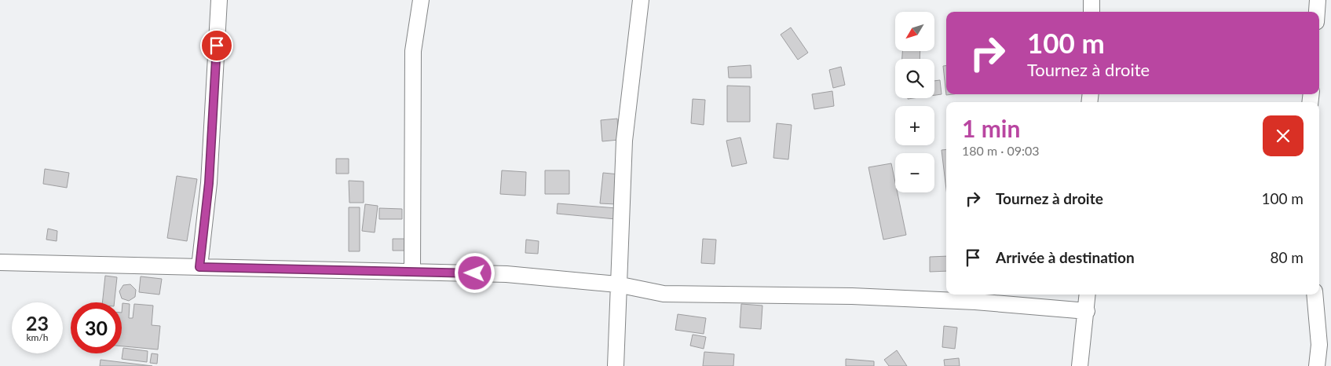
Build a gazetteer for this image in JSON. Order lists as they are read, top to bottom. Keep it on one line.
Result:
{"north":"bottom left","page":{"map_buttons":["+","−"],"turn":["100 m","Tournez à droite"],"heading":["1 min","180 m · 09:03"],"list":[{"name":"Tournez à droite","value":"100 m"},{"name":"Arrivée à destination","value":"80 m"}],"speed":"23 km/h","limit":"30"}}
